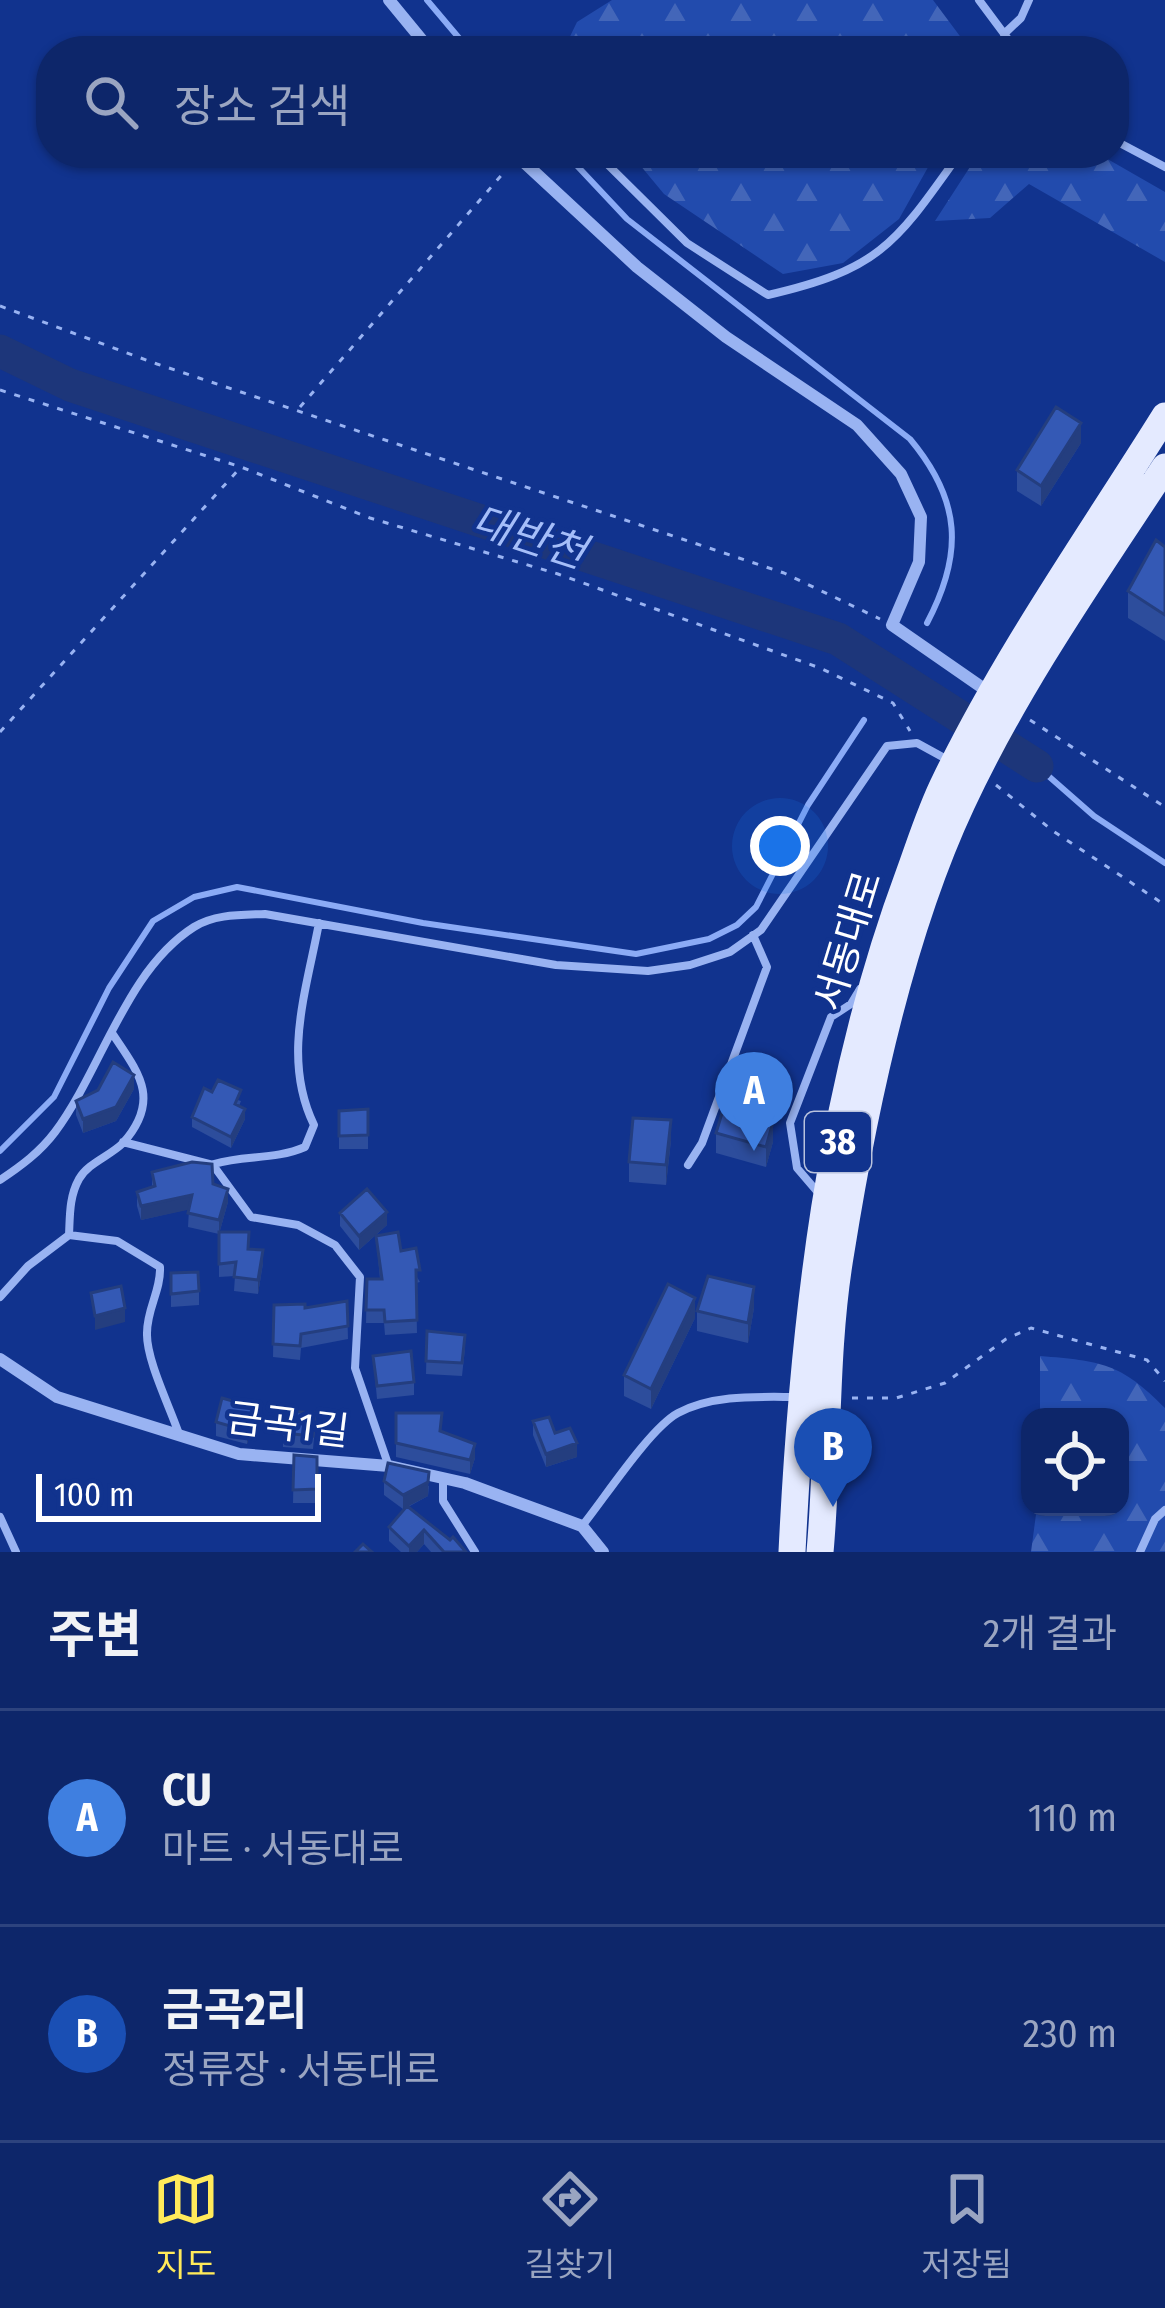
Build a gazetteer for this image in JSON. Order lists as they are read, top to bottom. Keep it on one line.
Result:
{"streets":{"main road":["서동대로","38"],"street":["금곡1길"]},"water":["대반천"],"scale_bar":"100 m","page":{"search":"장소 검색","pins":["A","B"],"scale":"100 m","heading":["주변","2개 결과"],"list":[{"mark":"A","name":"CU","note":"마트 · 서동대로","value":"110 m"},{"mark":"B","name":"금곡2리","note":"정류장 · 서동대로","value":"230 m"}],"nav":["지도","길찾기","저장됨"]}}
